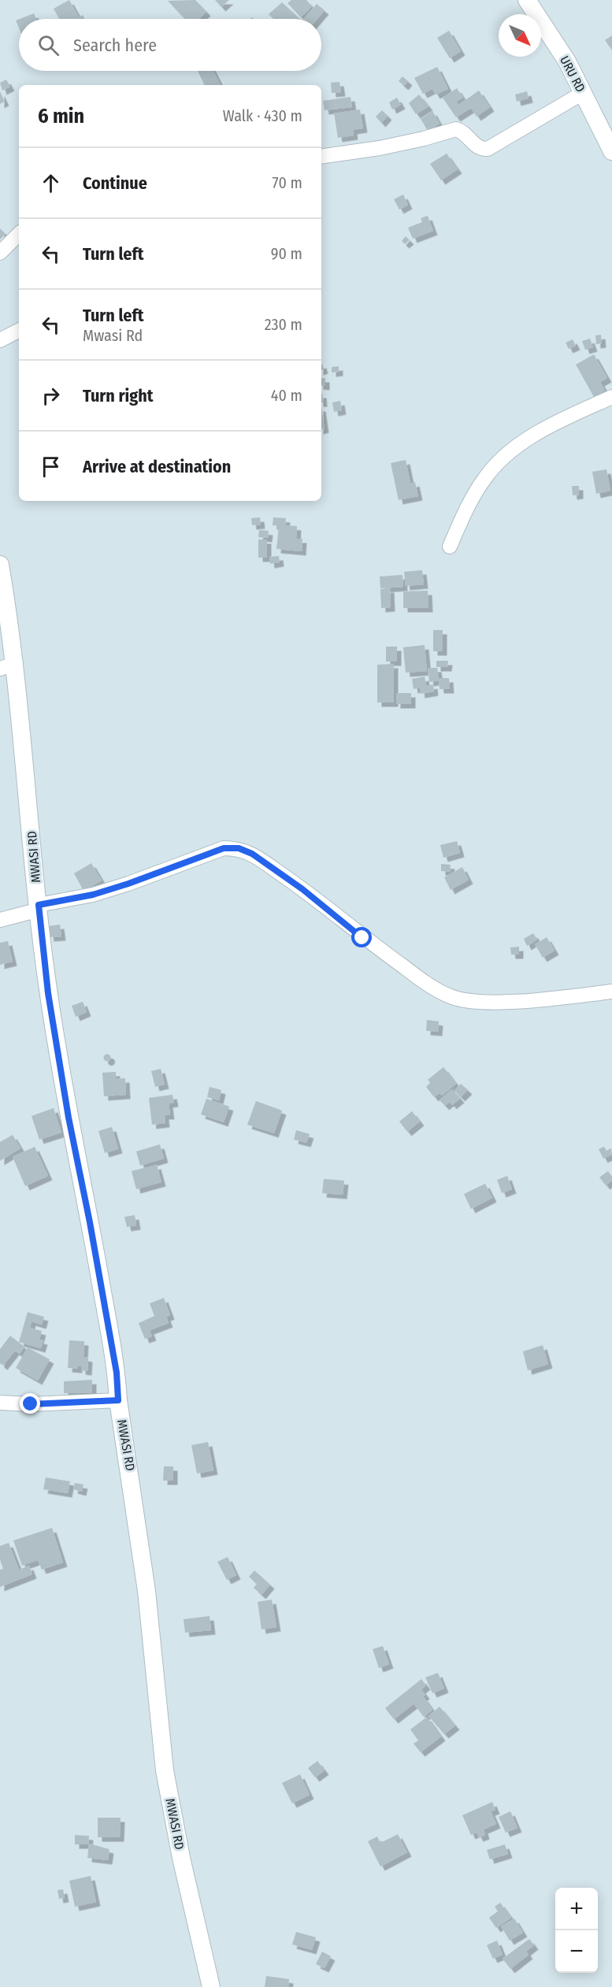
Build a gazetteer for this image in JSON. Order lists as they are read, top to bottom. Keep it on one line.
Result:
{"streets":{"street":["URU RD","MWASI RD"]},"north":"bottom right","page":{"search":"Search here","heading":["6 min","Walk · 430 m"],"list":[["Continue","70 m"],["Turn left","90 m"],["Turn left","Mwasi Rd","230 m"],["Turn right","40 m"],"Arrive at destination"],"map_buttons":["+","−"]}}
